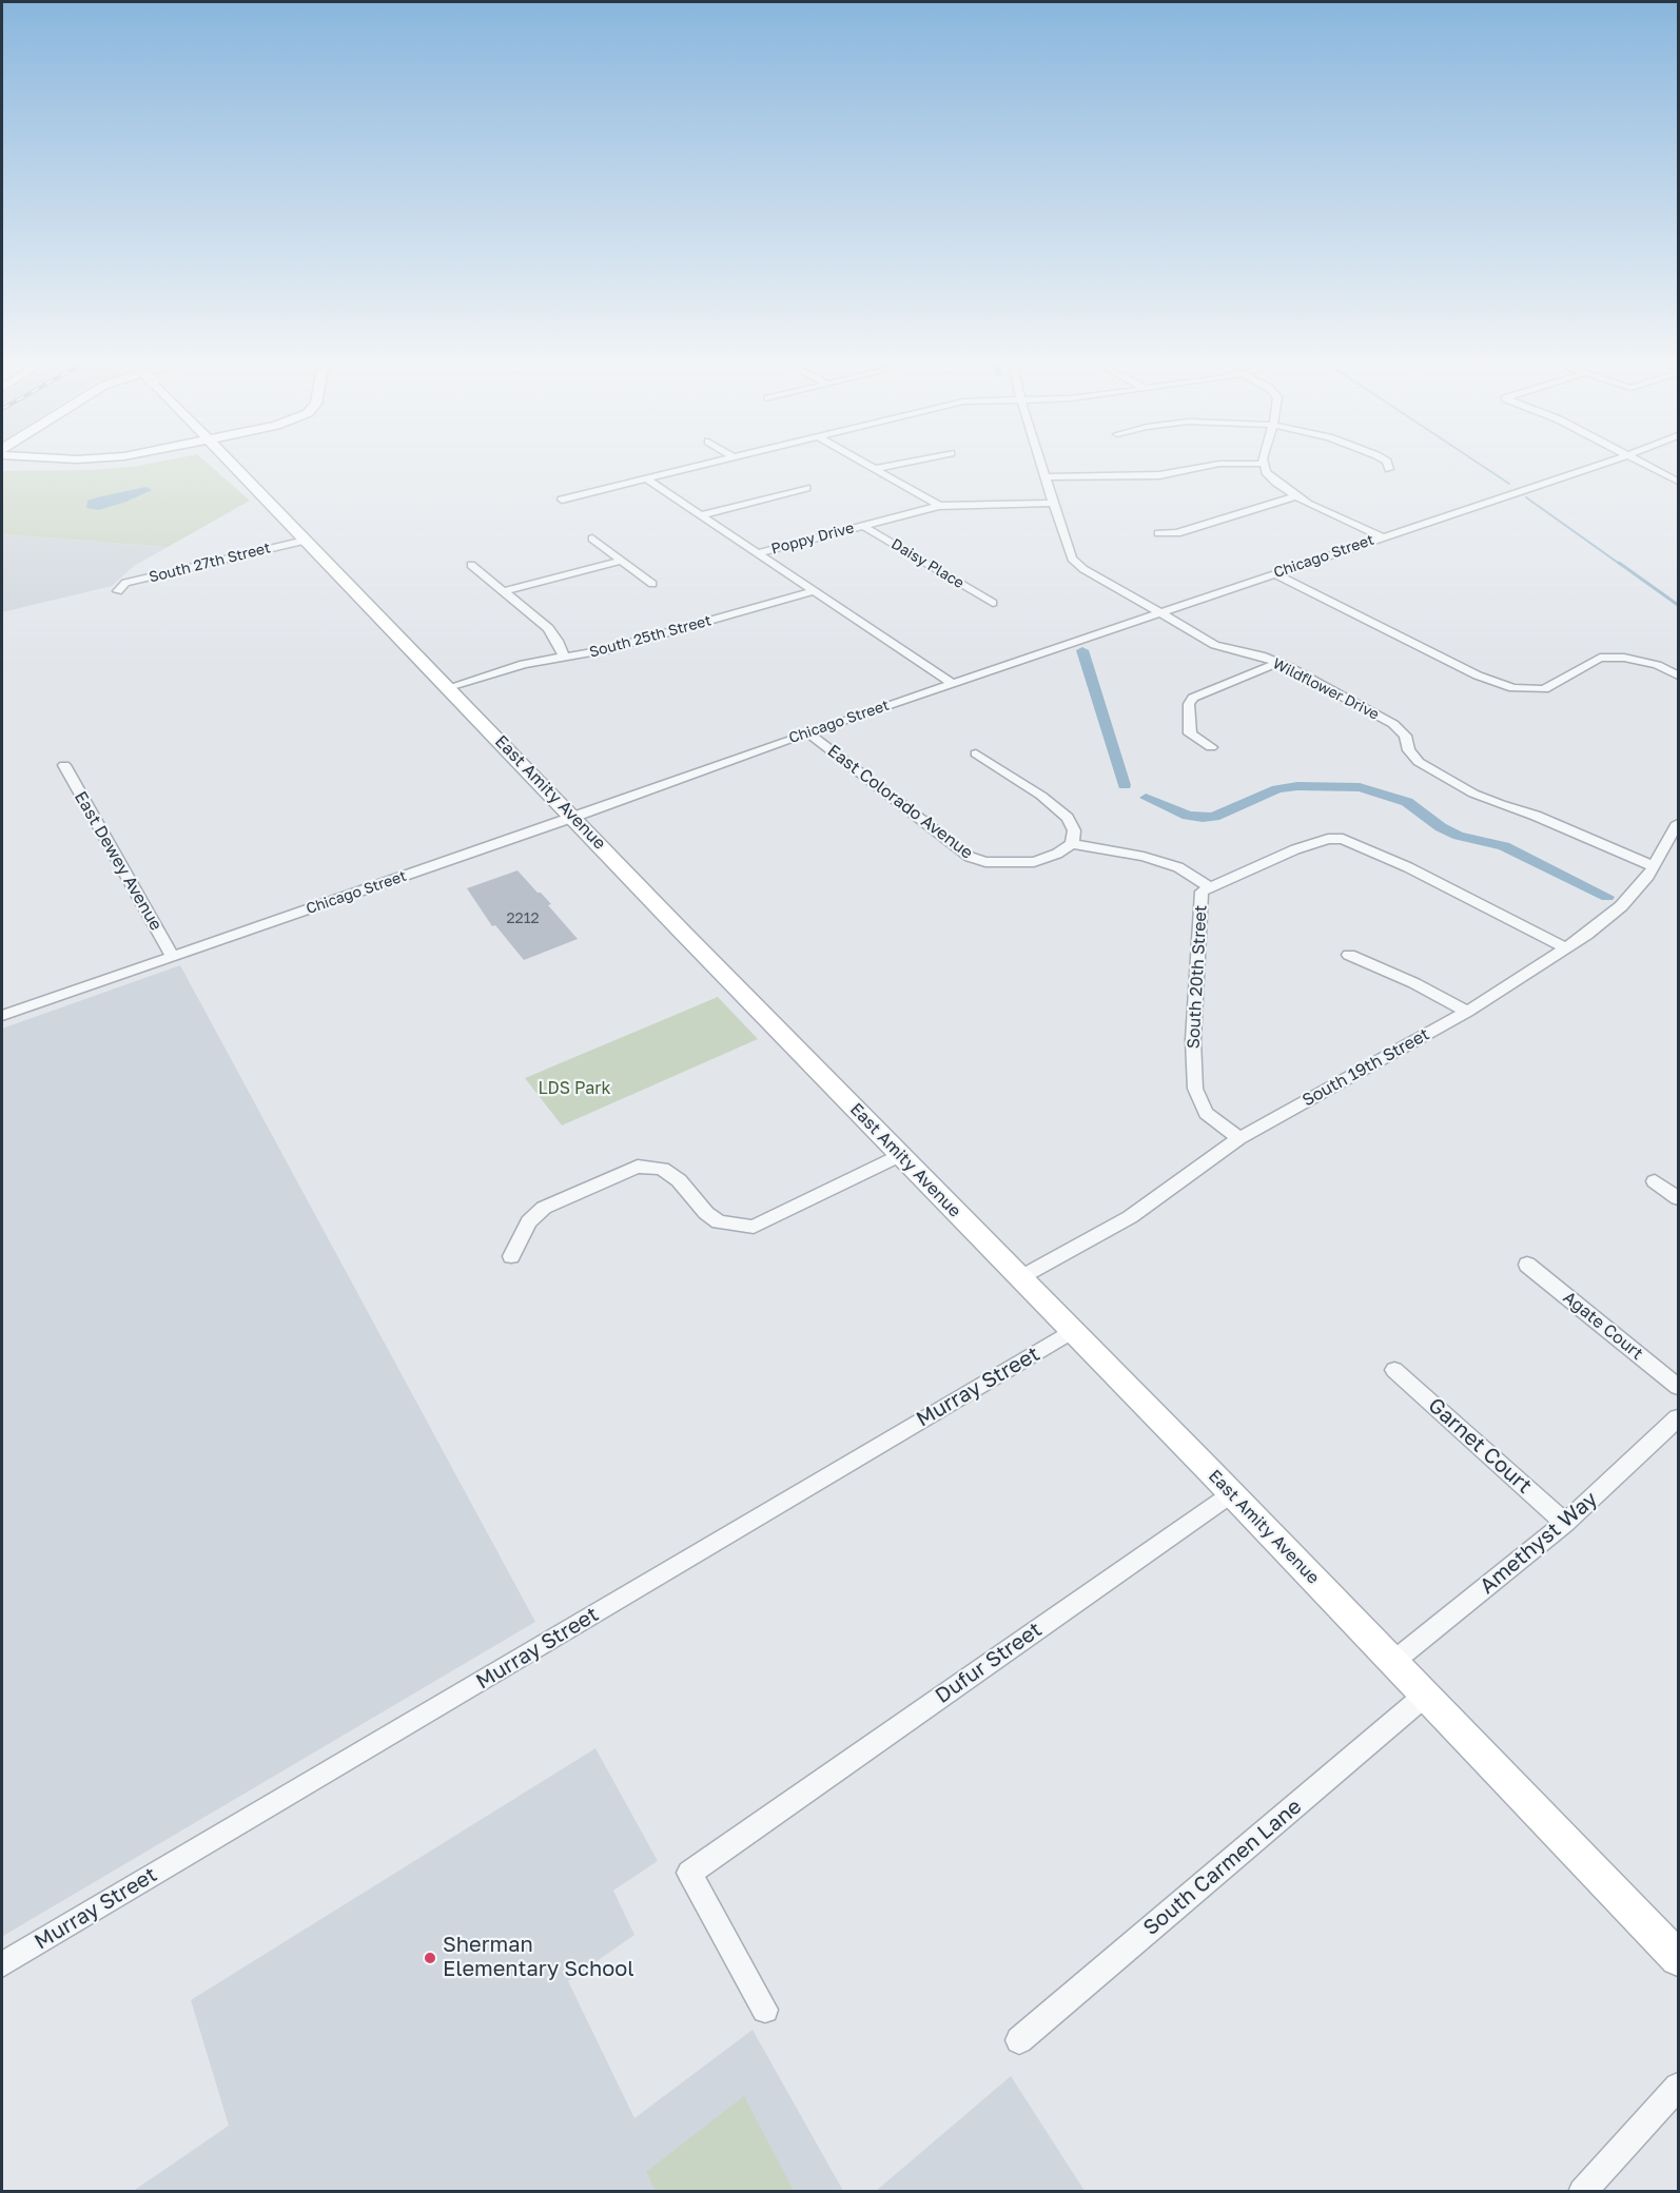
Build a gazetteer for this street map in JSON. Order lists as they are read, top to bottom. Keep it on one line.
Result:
{"streets":{"main road":["East Amity Avenue"],"street":["Poppy Drive","Chicago Street","South 27th Street","Daisy Place","South 25th Street","Wildflower Drive","East Colorado Avenue","East Dewey Avenue","South 20th Street","South 19th Street","Agate Court","Murray Street","Garnet Court","Amethyst Way","Dufur Street","South Carmen Lane"]},"crossings":[["Poppy Drive","Daisy Place"],["Poppy Drive","Wildflower Drive"],["Chicago Street","Wildflower Drive"],["Chicago Street","East Amity Avenue"],["Chicago Street","East Colorado Avenue"],["Chicago Street","East Dewey Avenue"],["South 27th Street","East Amity Avenue"],["South 25th Street","East Amity Avenue"],["Wildflower Drive","South 19th Street"],["East Amity Avenue","South 19th Street"],["East Amity Avenue","Murray Street"],["East Amity Avenue","Amethyst Way"],["East Amity Avenue","Dufur Street"],["East Amity Avenue","South Carmen Lane"],["South 20th Street","South 19th Street"],["Garnet Court","Amethyst Way"]],"parks":["LDS Park"],"places":["Sherman Elementary School"],"house_numbers":["2212"]}
